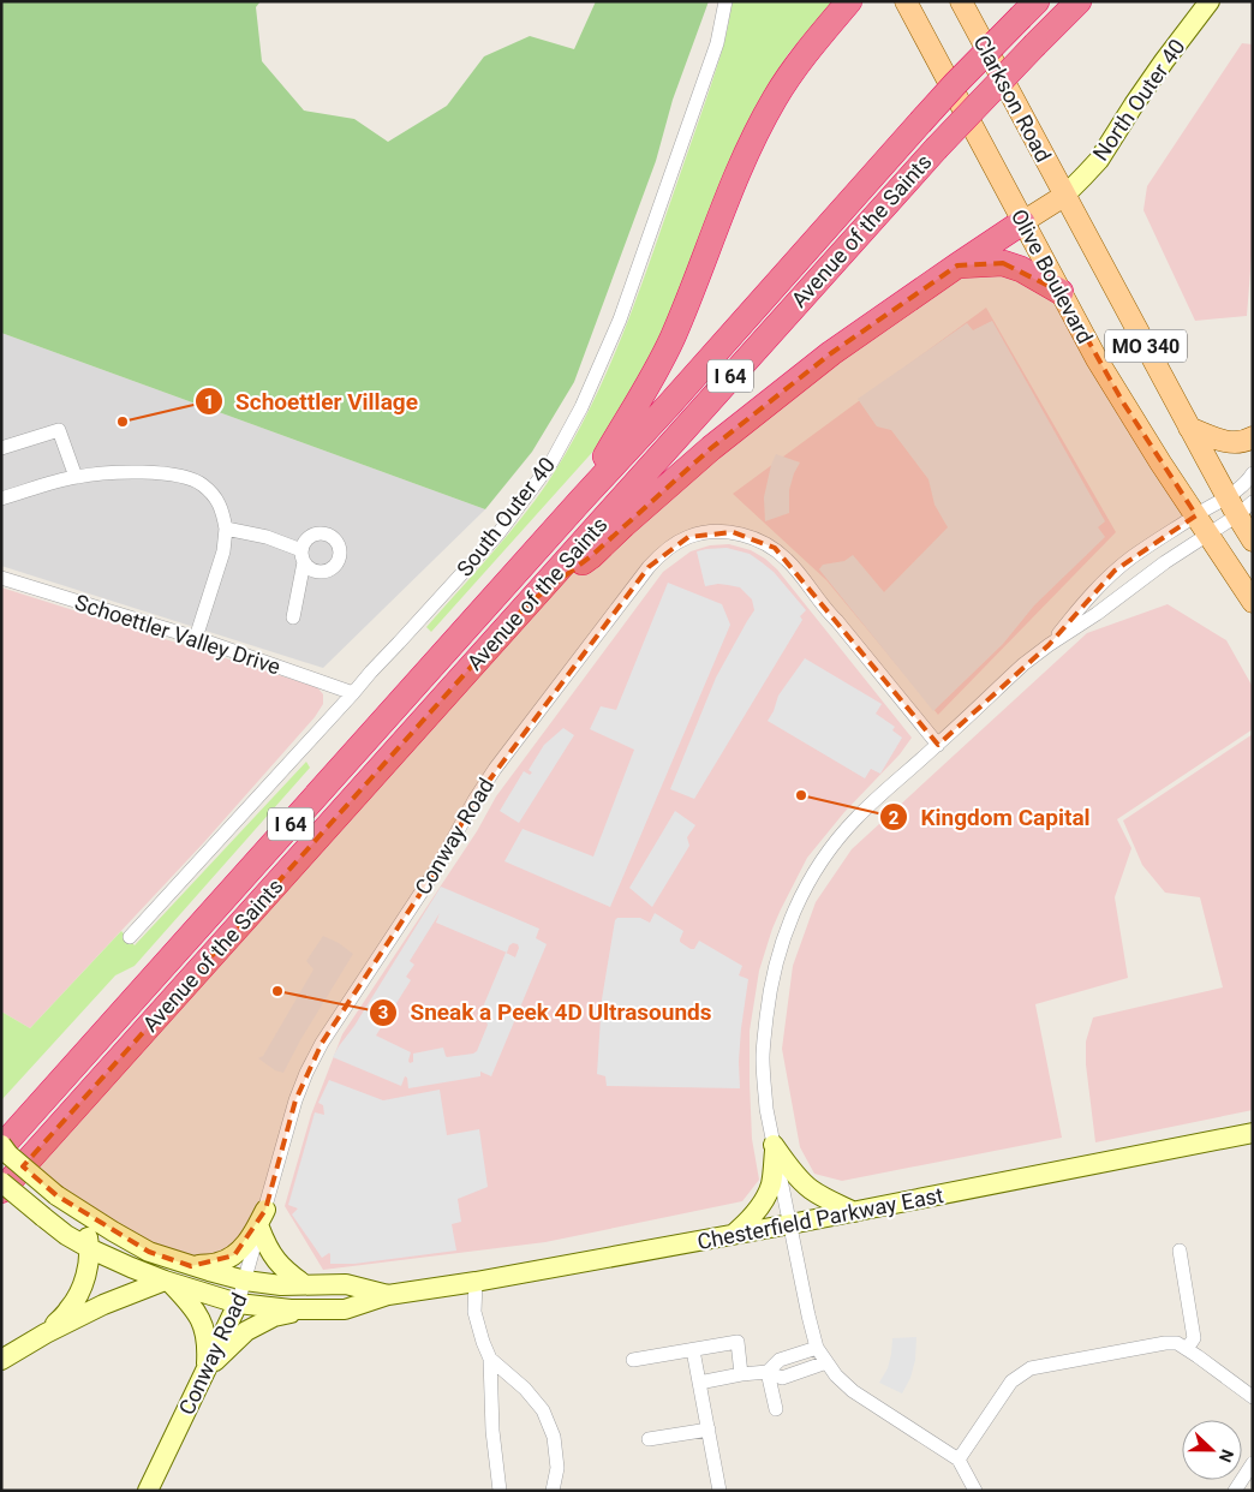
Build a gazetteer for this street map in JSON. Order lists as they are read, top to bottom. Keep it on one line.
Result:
{"streets":{"highway":["Avenue of the Saints","I 64"],"main road":["Clarkson Road","Olive Boulevard","MO 340"],"street":["North Outer 40","South Outer 40","Schoettler Valley Drive","Conway Road","Chesterfield Parkway East"]},"crossings":[["Clarkson Road","North Outer 40"],["Clarkson Road","MO 340"],["North Outer 40","MO 340"],["Avenue of the Saints","Chesterfield Parkway East"],["South Outer 40","Schoettler Valley Drive"],["Conway Road","Chesterfield Parkway East"]],"places":["Schoettler Village","Kingdom Capital","Sneak a Peek 4D Ultrasounds"],"north":"right"}
